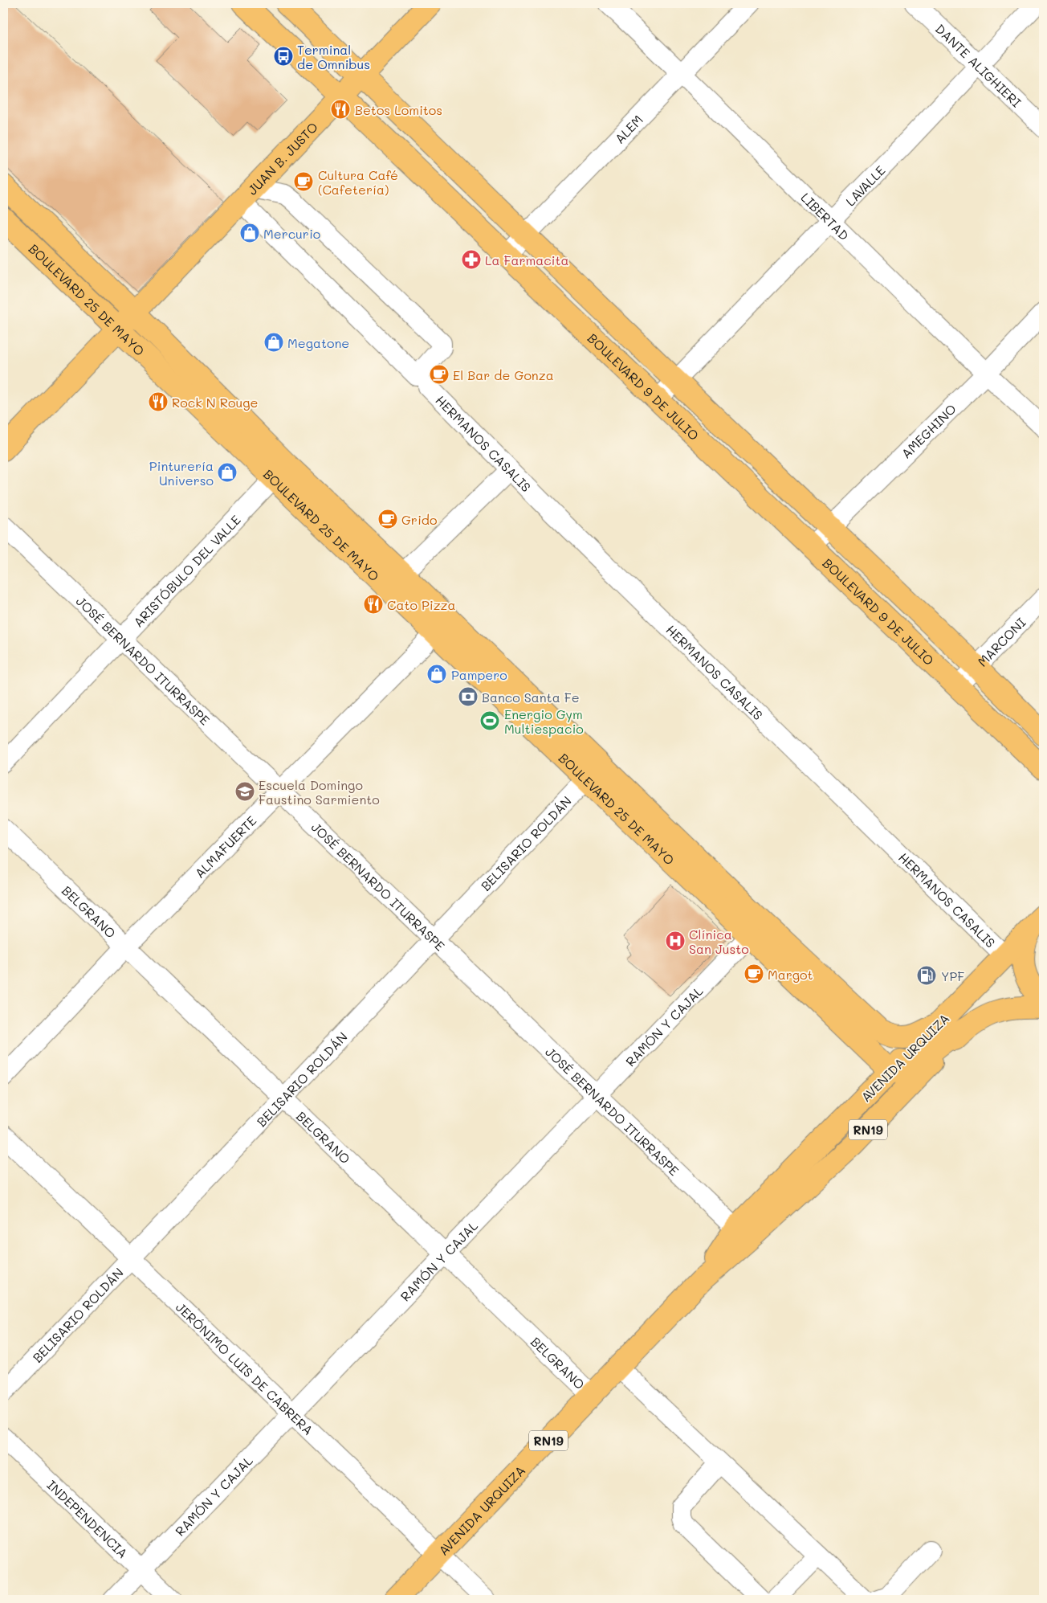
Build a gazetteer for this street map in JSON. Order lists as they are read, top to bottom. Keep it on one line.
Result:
{"streets":{"main road":["JUAN B. JUSTO","BOULEVARD 25 DE MAYO","BOULEVARD 9 DE JULIO","AVENIDA URQUIZA","RN19"],"street":["DANTE ALIGHIERI","ALEM","LAVALLE","LIBERTAD","AMEGHINO","HERMANOS CASALIS","ARISTÓBULO DEL VALLE","MARCONI","JOSÉ BERNARDO ITURRASPE","BELISARIO ROLDÁN","ALMAFUERTE","BELGRANO","RAMÓN Y CAJAL","JERÓNIMO LUIS DE CABRERA","INDEPENDENCIA"]},"crossings":[["DANTE ALIGHIERI","LAVALLE"],["ALEM","LIBERTAD"],["ALEM","BOULEVARD 9 DE JULIO"],["JUAN B. JUSTO","BOULEVARD 25 DE MAYO"],["JUAN B. JUSTO","BOULEVARD 9 DE JULIO"],["JUAN B. JUSTO","HERMANOS CASALIS"],["LAVALLE","LIBERTAD"],["LAVALLE","BOULEVARD 9 DE JULIO"],["LIBERTAD","AMEGHINO"],["BOULEVARD 25 DE MAYO","ARISTÓBULO DEL VALLE"],["BOULEVARD 25 DE MAYO","BELISARIO ROLDÁN"],["BOULEVARD 25 DE MAYO","ALMAFUERTE"],["BOULEVARD 25 DE MAYO","RAMÓN Y CAJAL"],["BOULEVARD 25 DE MAYO","AVENIDA URQUIZA"],["BOULEVARD 9 DE JULIO","AMEGHINO"],["BOULEVARD 9 DE JULIO","MARCONI"],["HERMANOS CASALIS","AVENIDA URQUIZA"],["ARISTÓBULO DEL VALLE","JOSÉ BERNARDO ITURRASPE"],["JOSÉ BERNARDO ITURRASPE","BELISARIO ROLDÁN"],["JOSÉ BERNARDO ITURRASPE","ALMAFUERTE"],["JOSÉ BERNARDO ITURRASPE","RAMÓN Y CAJAL"],["JOSÉ BERNARDO ITURRASPE","AVENIDA URQUIZA"],["BELISARIO ROLDÁN","BELGRANO"],["BELISARIO ROLDÁN","JERÓNIMO LUIS DE CABRERA"],["ALMAFUERTE","BELGRANO"],["BELGRANO","RAMÓN Y CAJAL"],["BELGRANO","AVENIDA URQUIZA"],["RAMÓN Y CAJAL","JERÓNIMO LUIS DE CABRERA"],["RAMÓN Y CAJAL","INDEPENDENCIA"],["AVENIDA URQUIZA","RN19"],["AVENIDA URQUIZA","JERÓNIMO LUIS DE CABRERA"]],"places":{"bus stop":["Terminal de Omnibus"],"restaurant":["Betos Lomitos","Rock N Rouge","Cato Pizza"],"cafe":["Cultura Café (Cafetería)","El Bar de Gonza","Grido","Margot"],"shop":["Mercurio","Megatone","Pinturería Universo","Pampero"],"pharmacy":["La Farmacita"],"bank":["Banco Santa Fe"],"sports":["Energio Gym Multiespacio"],"school or university":["Escuela Domingo Faustino Sarmiento"],"hospital":["Clínica San Justo"],"fuel station":["YPF"]}}
